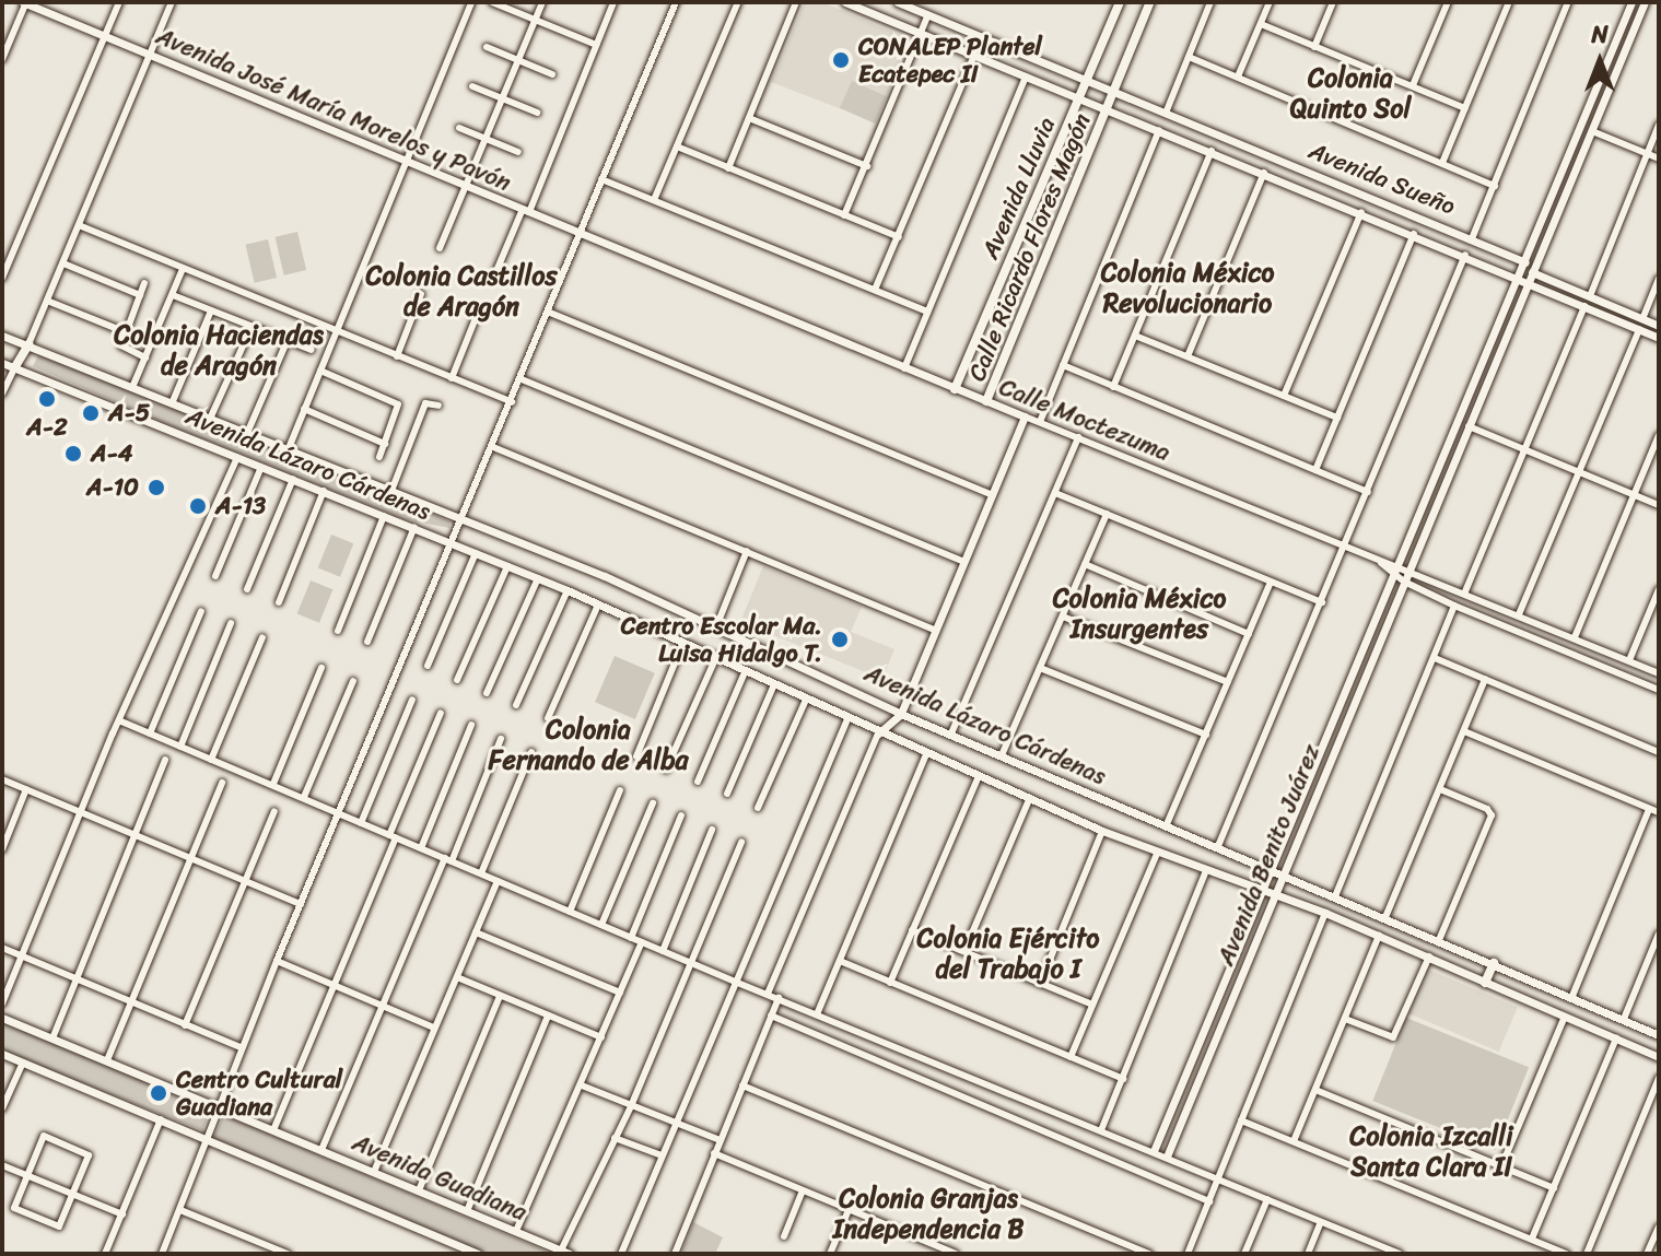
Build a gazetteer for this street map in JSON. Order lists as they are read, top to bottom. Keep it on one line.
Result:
{"streets":{"main road":["Avenida Lluvia","Calle Ricardo Flores Magón"],"street":["Avenida José María Morelos y Pavón","Avenida Sueño","Calle Moctezuma","Avenida Lázaro Cárdenas","Avenida Benito Juárez","Avenida Guadiana"]},"crossings":[["Avenida José María Morelos y Pavón","Calle Moctezuma"],["Avenida Sueño","Avenida Lluvia"],["Avenida Sueño","Calle Ricardo Flores Magón"],["Avenida Sueño","Avenida Benito Juárez"],["Avenida Lluvia","Calle Moctezuma"],["Calle Ricardo Flores Magón","Calle Moctezuma"],["Calle Moctezuma","Avenida Benito Juárez"],["Avenida Lázaro Cárdenas","Avenida Benito Juárez"]],"districts":["Colonia Quinto Sol","Colonia México Revolucionario","Colonia Castillos de Aragón","Colonia Haciendas de Aragón","Colonia México Insurgentes","Colonia Fernando de Alba","Colonia Ejército del Trabajo I","Colonia Izcalli Santa Clara II","Colonia Granjas Independencia B"],"places":["CONALEP Plantel Ecatepec II","A-2","A-5","A-4","A-10","A-13","Centro Escolar Ma. Luisa Hidalgo T.","Centro Cultural Guadiana"],"north":"top"}
